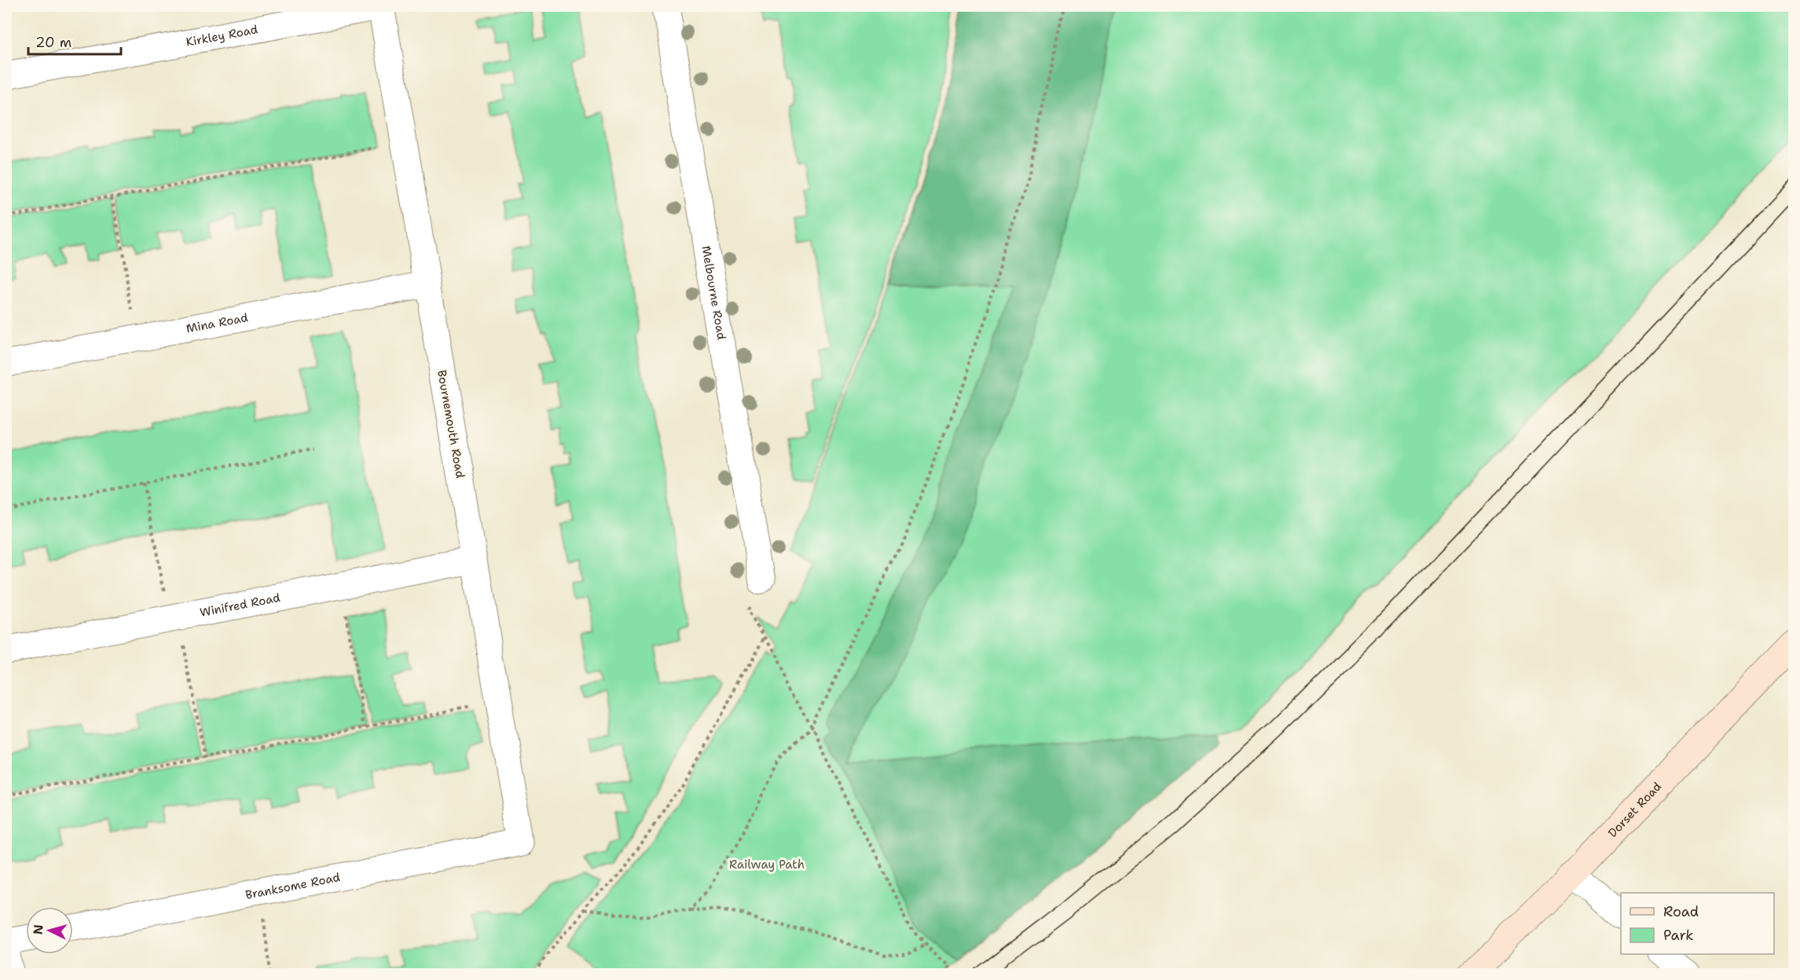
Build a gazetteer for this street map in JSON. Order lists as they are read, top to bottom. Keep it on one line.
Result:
{"streets":{"main road":["Dorset Road"],"street":["Kirkley Road","Melbourne Road","Mina Road","Bournemouth Road","Winifred Road","Branksome Road"]},"crossings":[["Kirkley Road","Bournemouth Road"],["Mina Road","Bournemouth Road"],["Bournemouth Road","Winifred Road"],["Bournemouth Road","Branksome Road"]],"parks":["Railway Path"],"legend":["Road","Park"],"scale_bar":"20 m","north":"left"}
